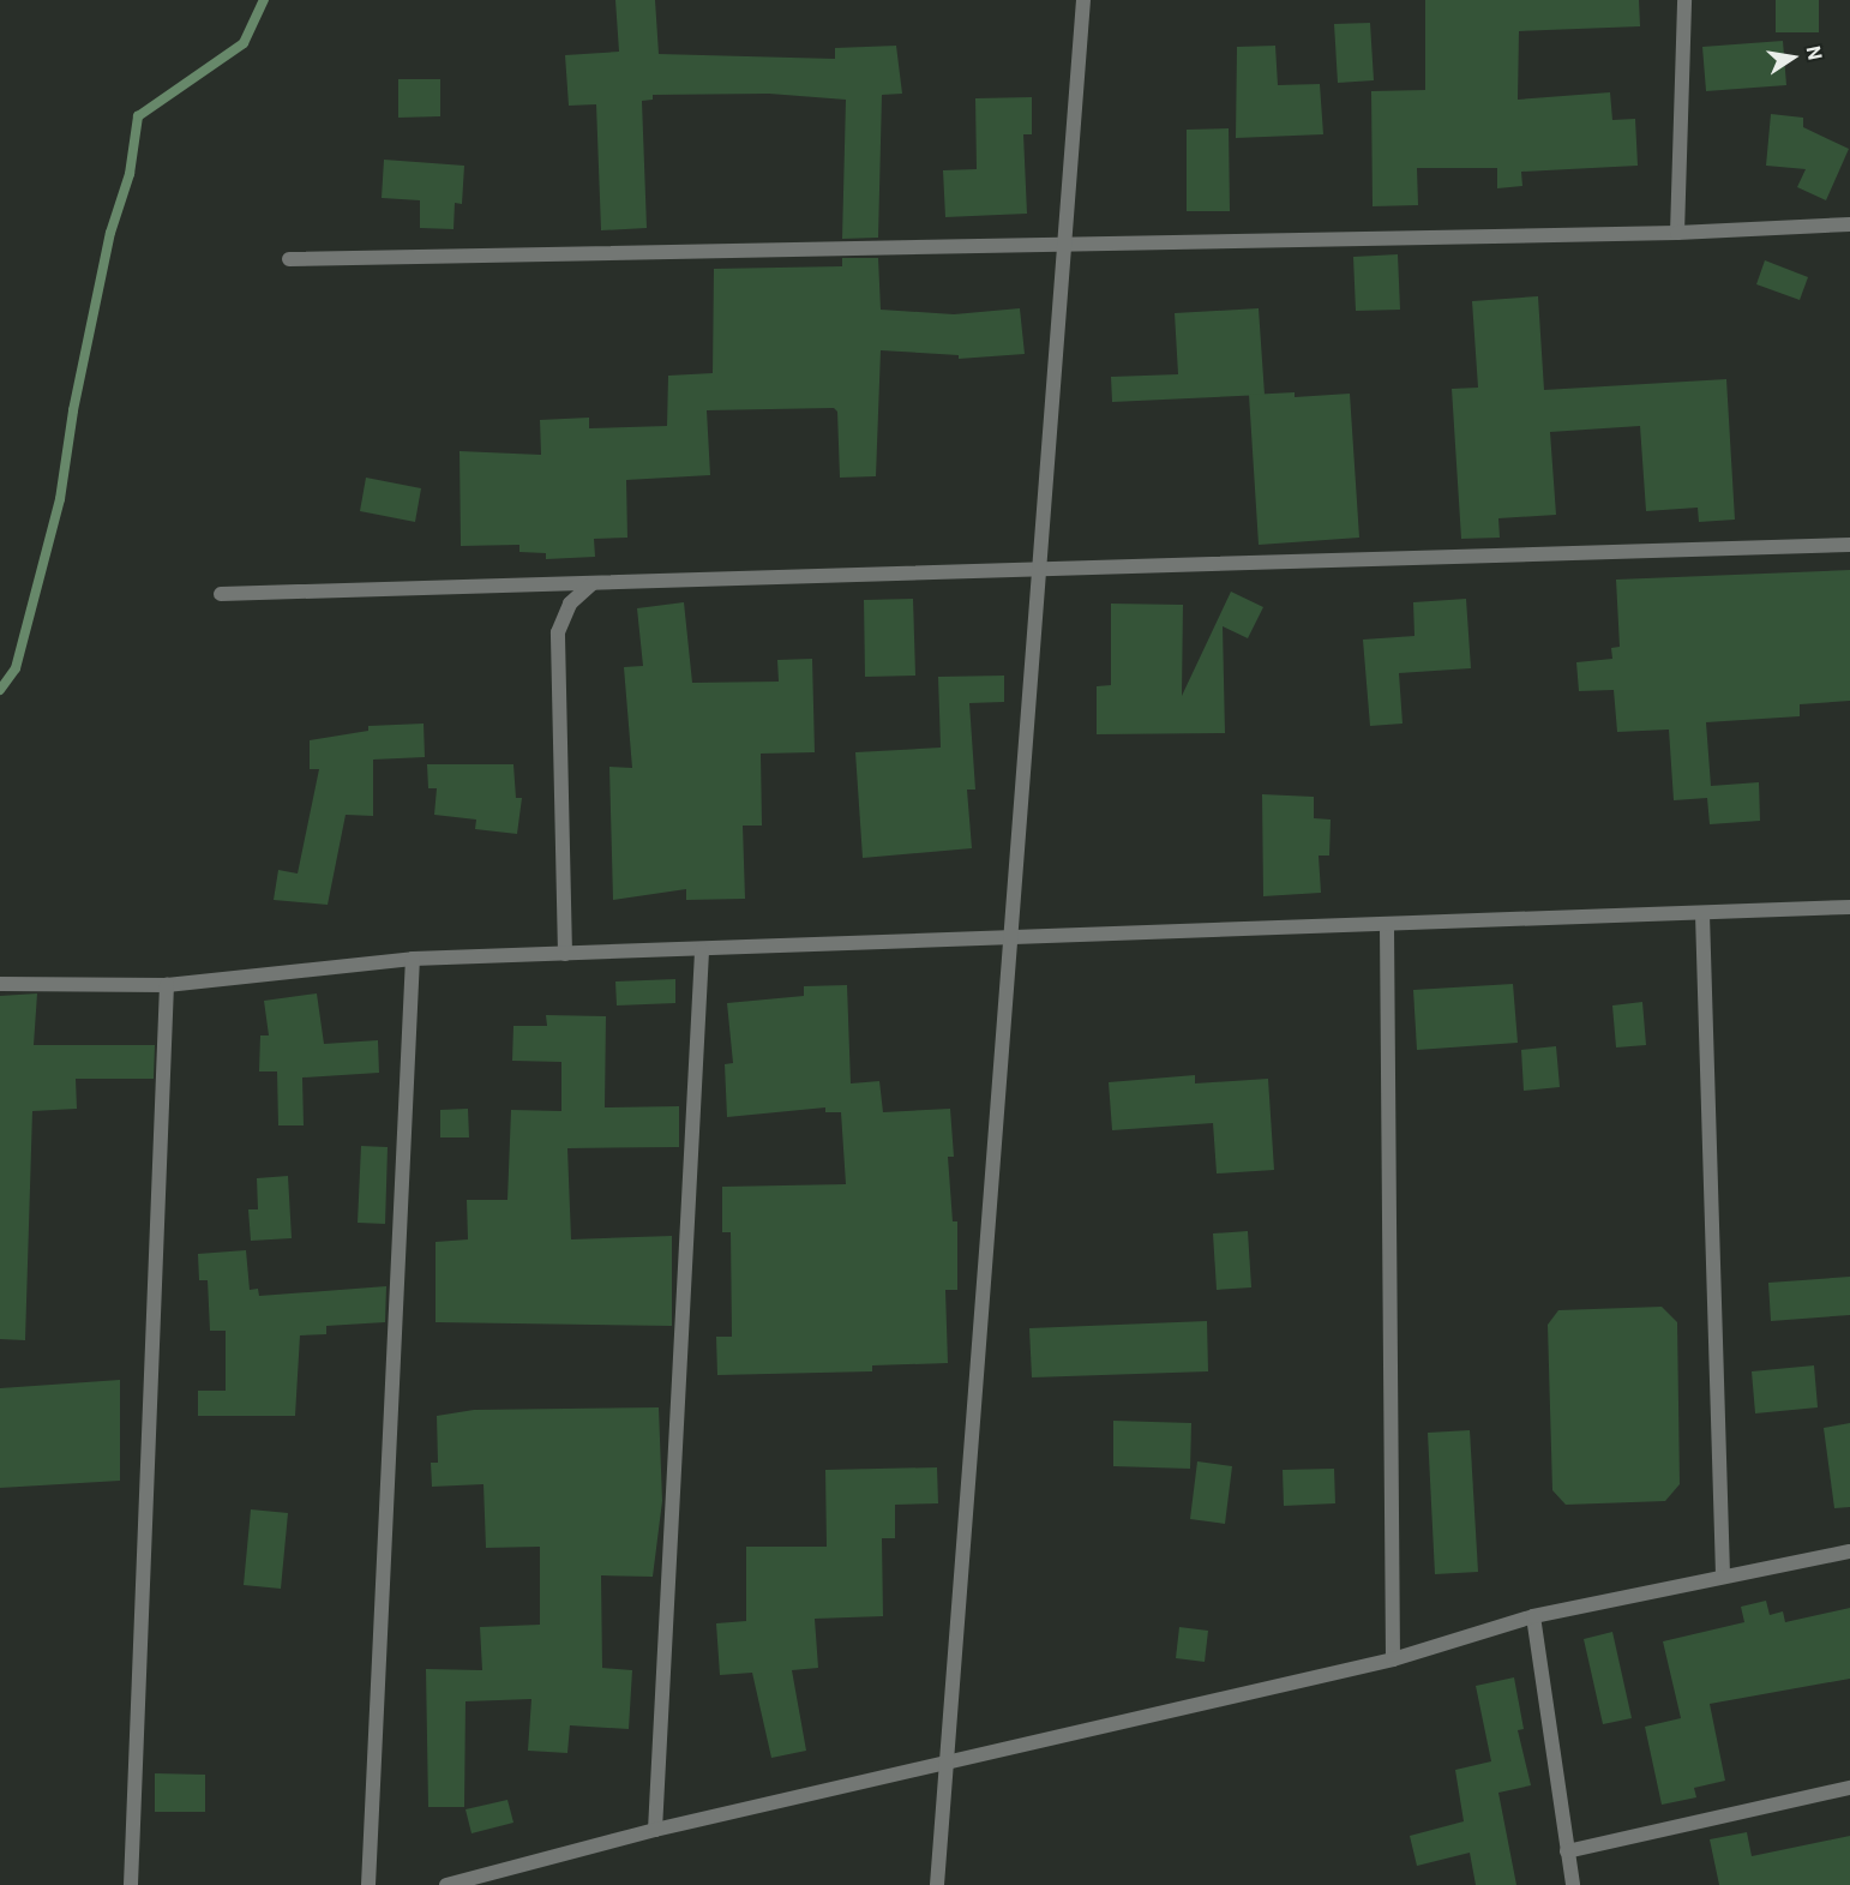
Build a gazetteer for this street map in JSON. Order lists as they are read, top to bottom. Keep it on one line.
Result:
{"north":"right"}
